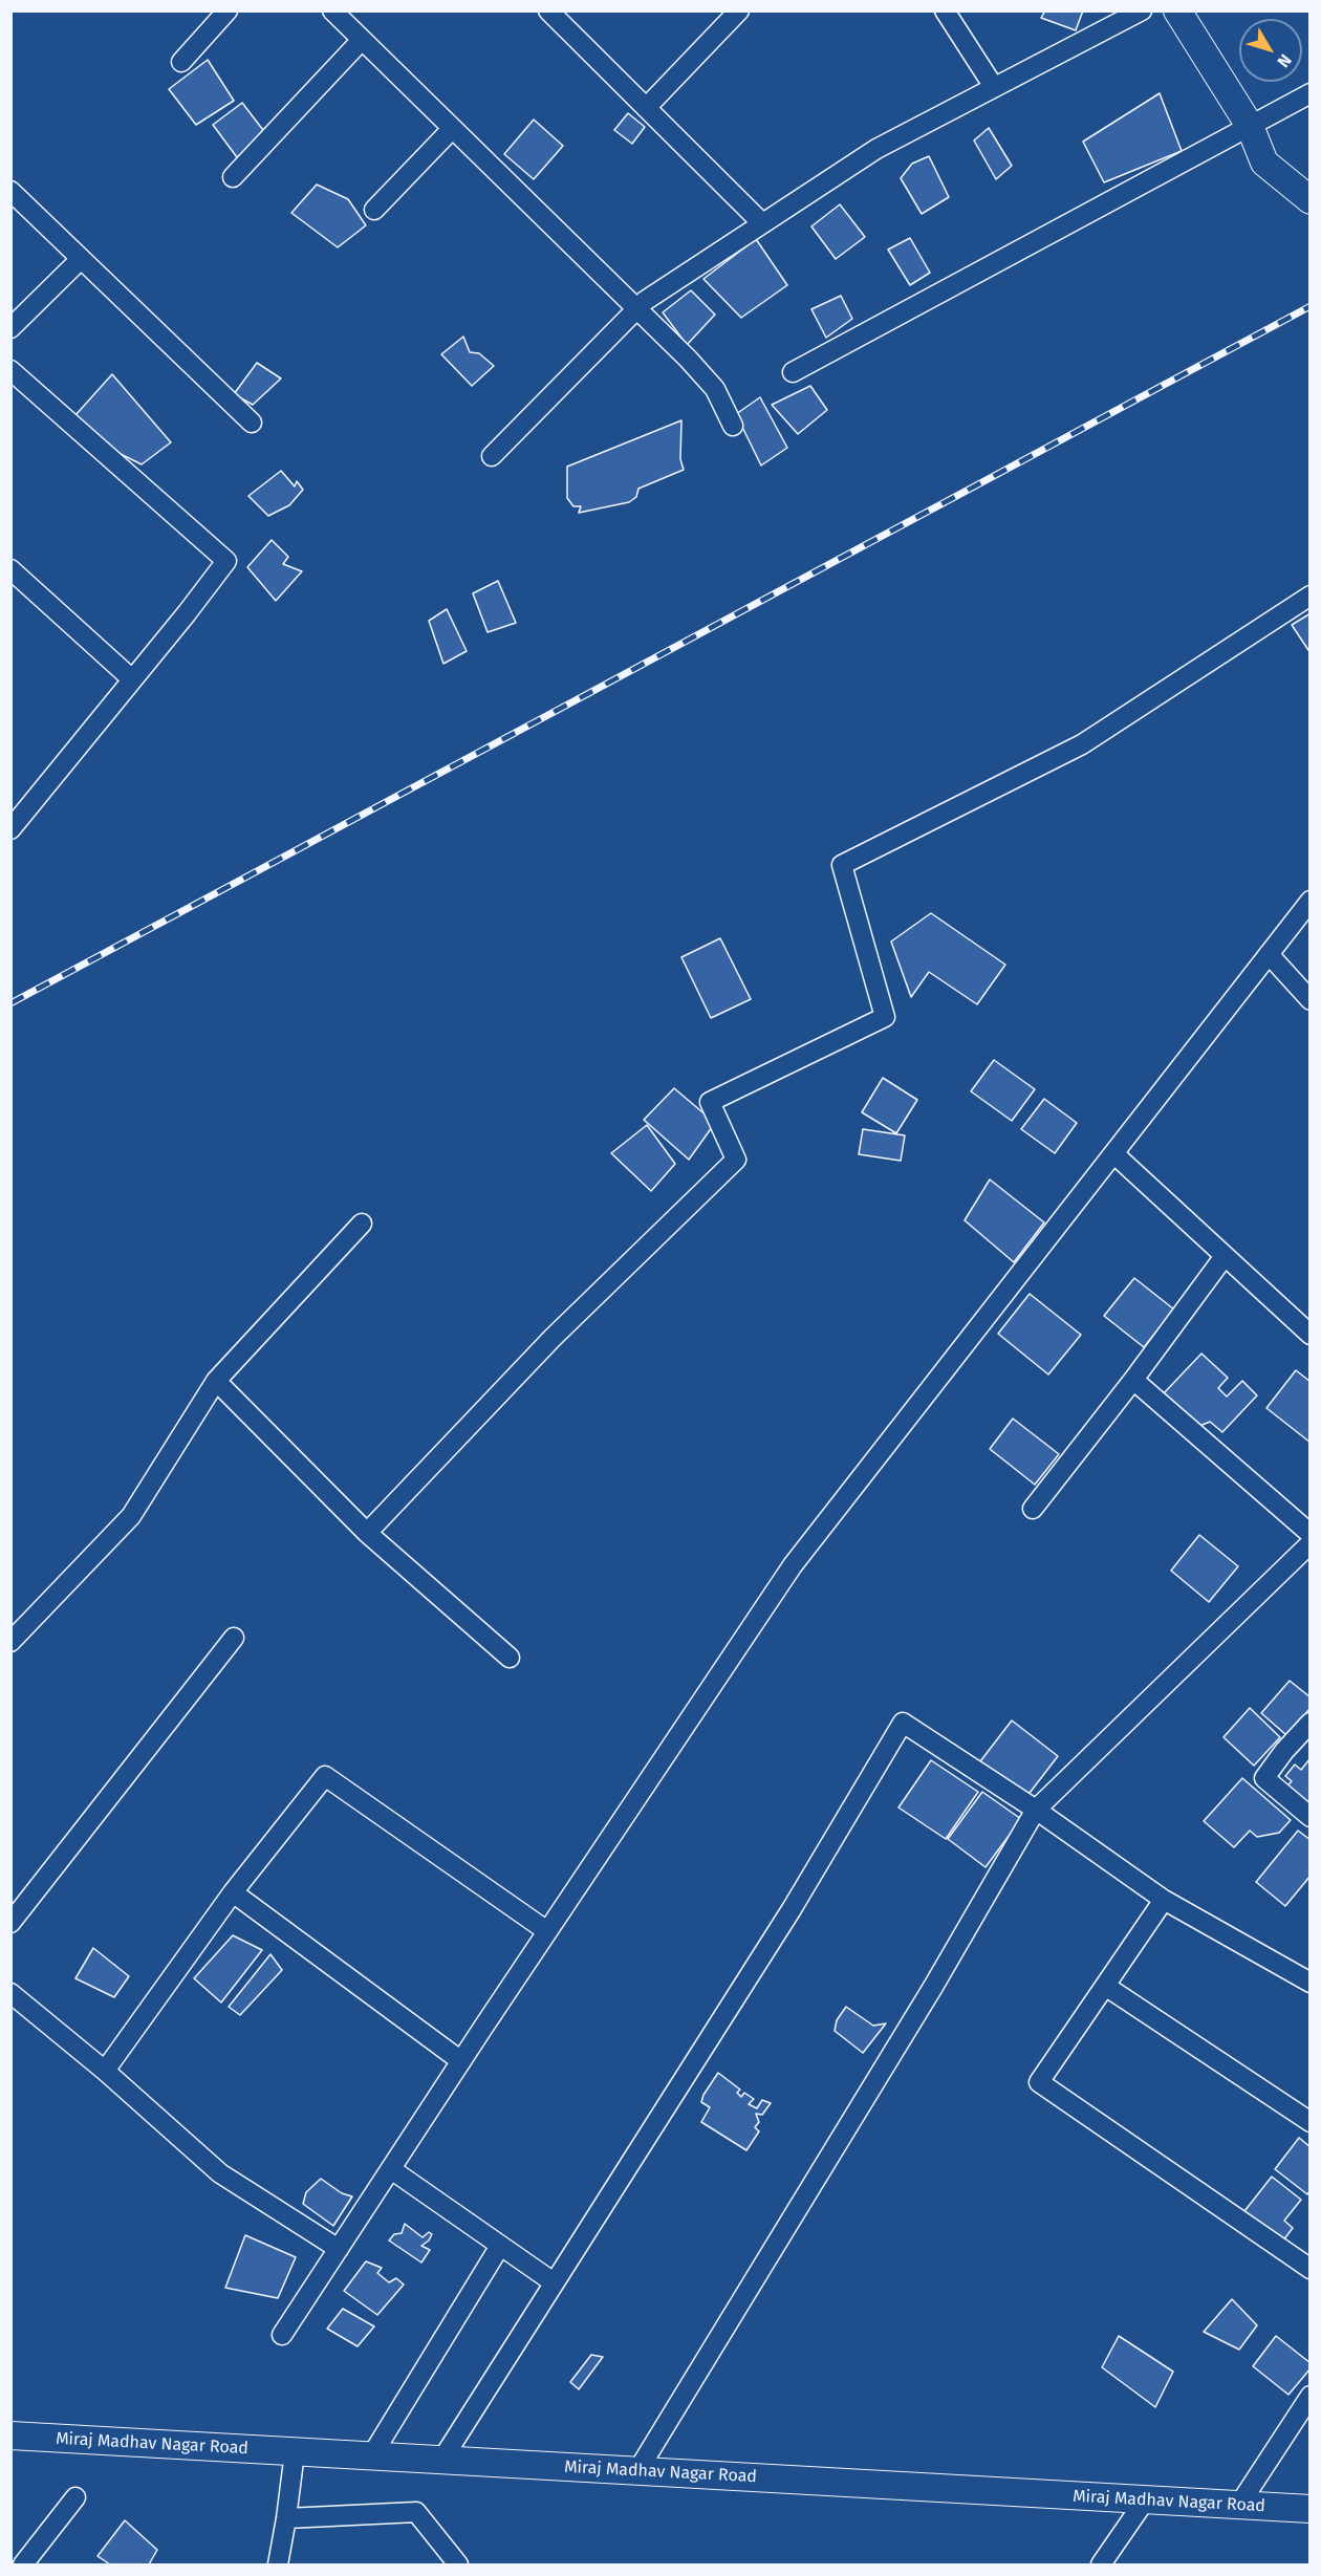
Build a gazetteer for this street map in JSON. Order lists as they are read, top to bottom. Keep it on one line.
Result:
{"streets":{"street":["Miraj Madhav Nagar Road"]},"north":"bottom right"}
